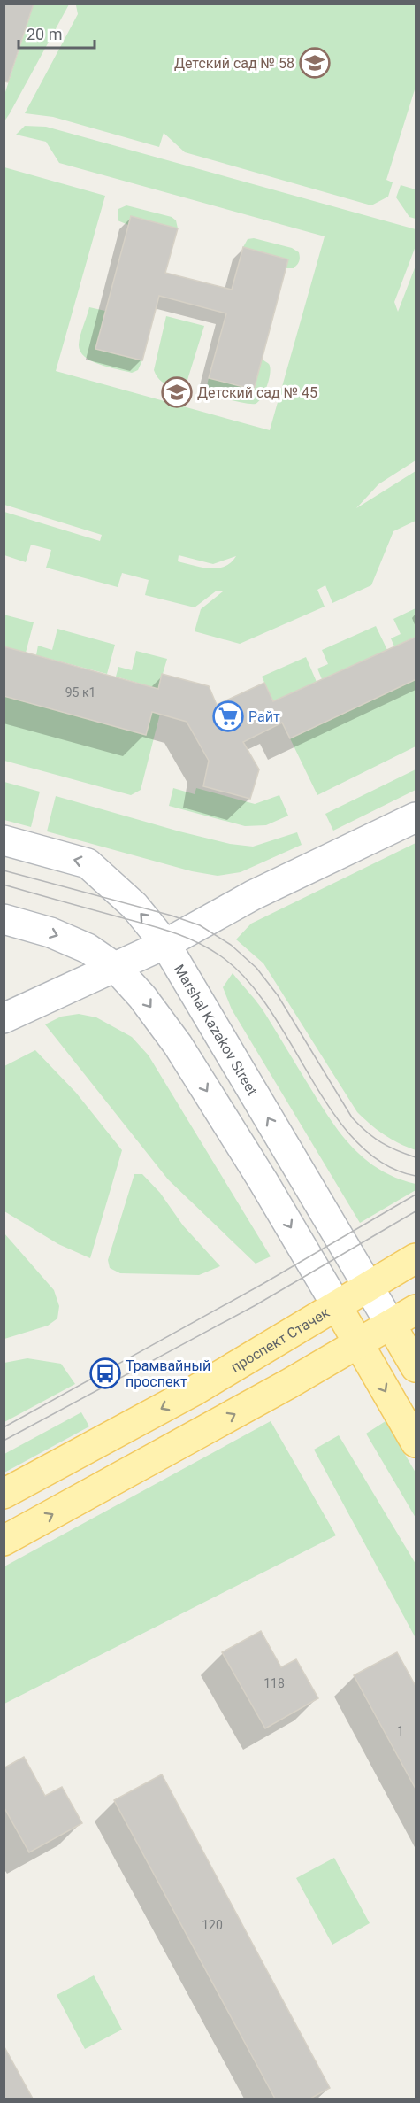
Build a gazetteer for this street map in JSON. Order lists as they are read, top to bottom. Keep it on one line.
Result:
{"streets":{"main road":["проспект Стачек"],"street":["Marshal Kazakov Street"]},"crossings":[["Marshal Kazakov Street","проспект Стачек"]],"places":{"school or university":["Детский сад № 58","Детский сад № 45"],"supermarket":["Райт"],"bus stop":["Трамвайный проспект"]},"house_numbers":["95 к1","118","1","120"],"scale_bar":"20 m"}
